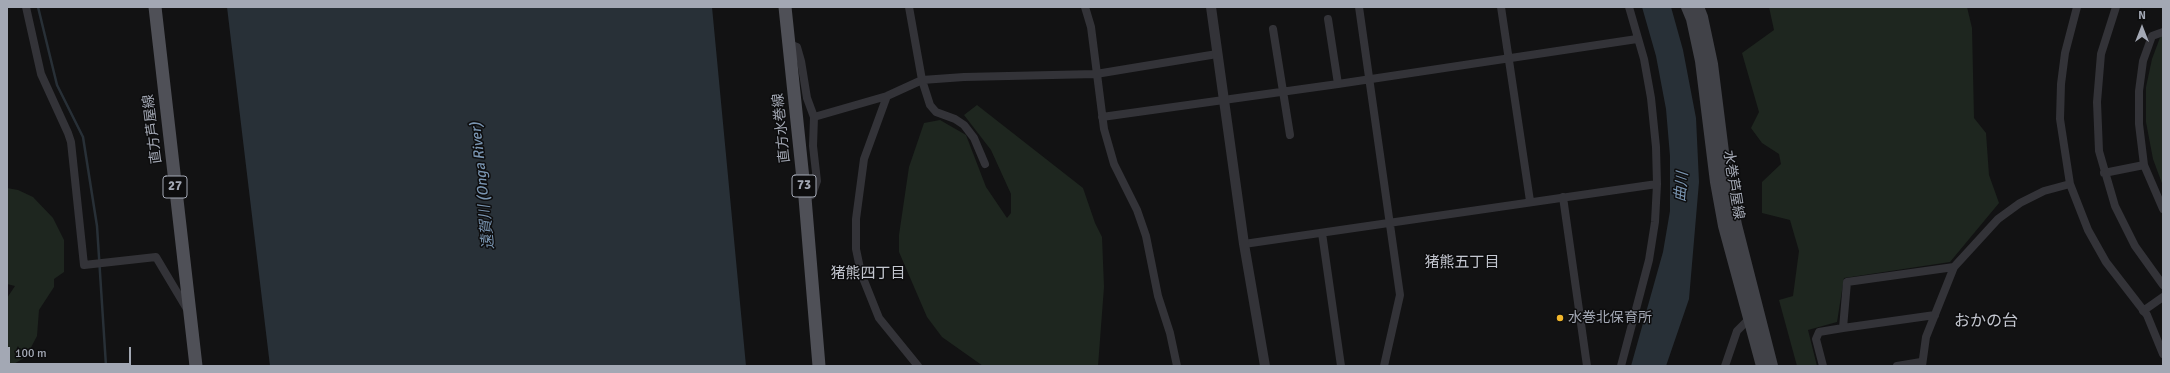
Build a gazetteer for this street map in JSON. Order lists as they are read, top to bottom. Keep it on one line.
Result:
{"streets":{"main road":["直方水巻線","直方芦屋線","水巻芦屋線","73","27"]},"districts":["猪熊五丁目","猪熊四丁目","おかの台"],"water":["遠賀川 (Onga River)","曲川"],"places":["水巻北保育所"],"scale_bar":"100 m","north":"top"}
